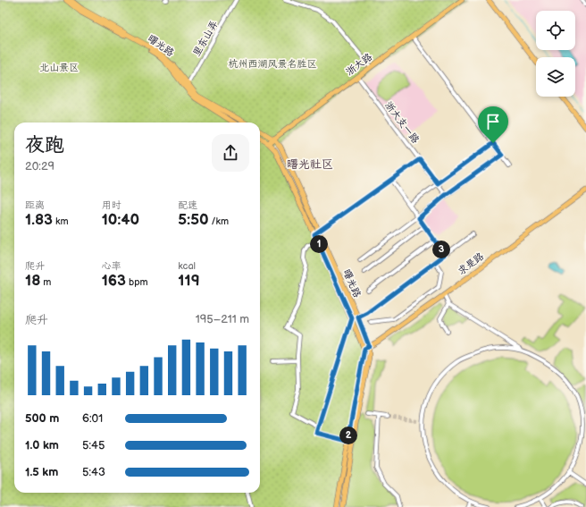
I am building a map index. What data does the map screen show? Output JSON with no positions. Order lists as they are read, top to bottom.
{
  "streets": {
    "main road": ["曙光路", "浙大路", "求是路"],
    "street": ["里东山弄", "浙大支一路"]
  },
  "crossings": [
    ["里东山弄", "曙光路"],
    ["曙光路", "浙大路"],
    ["曙光路", "求是路"],
    ["浙大路", "浙大支一路"]
  ],
  "districts": ["曙光社区"],
  "parks": ["杭州西湖风景名胜区", "北山景区"],
  "page": {
    "heading": ["夜跑", "20:29"],
    "stats": [
      ["距离", "1.83 km"],
      ["用时", "10:40"],
      ["配速", "5:50 /km"],
      ["爬升", "18 m"],
      ["心率", "163 bpm"],
      ["kcal", "119"]
    ],
    "pins": ["1", "3", "2"],
    "chart": ["爬升", "195–211 m"],
    "list": [
      {
        "name": "500 m",
        "note": "6:01"
      },
      {
        "name": "1.0 km",
        "note": "5:45"
      },
      {
        "name": "1.5 km",
        "note": "5:43"
      }
    ]
  }
}
